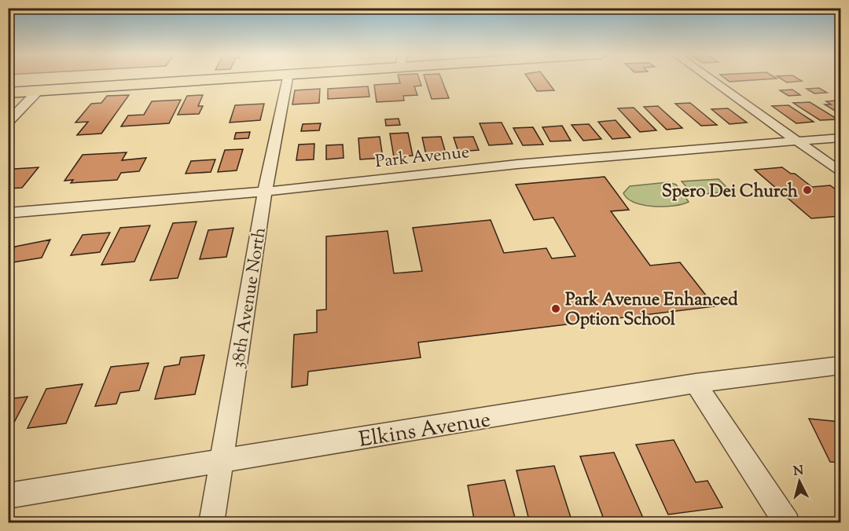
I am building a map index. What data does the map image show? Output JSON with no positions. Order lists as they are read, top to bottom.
{
  "streets": {
    "street": ["Park Avenue", "38th Avenue North", "Elkins Avenue"]
  },
  "crossings": [
    ["Park Avenue", "38th Avenue North"],
    ["38th Avenue North", "Elkins Avenue"]
  ],
  "places": ["Spero Dei Church", "Park Avenue Enhanced Option School"],
  "north": "top"
}
